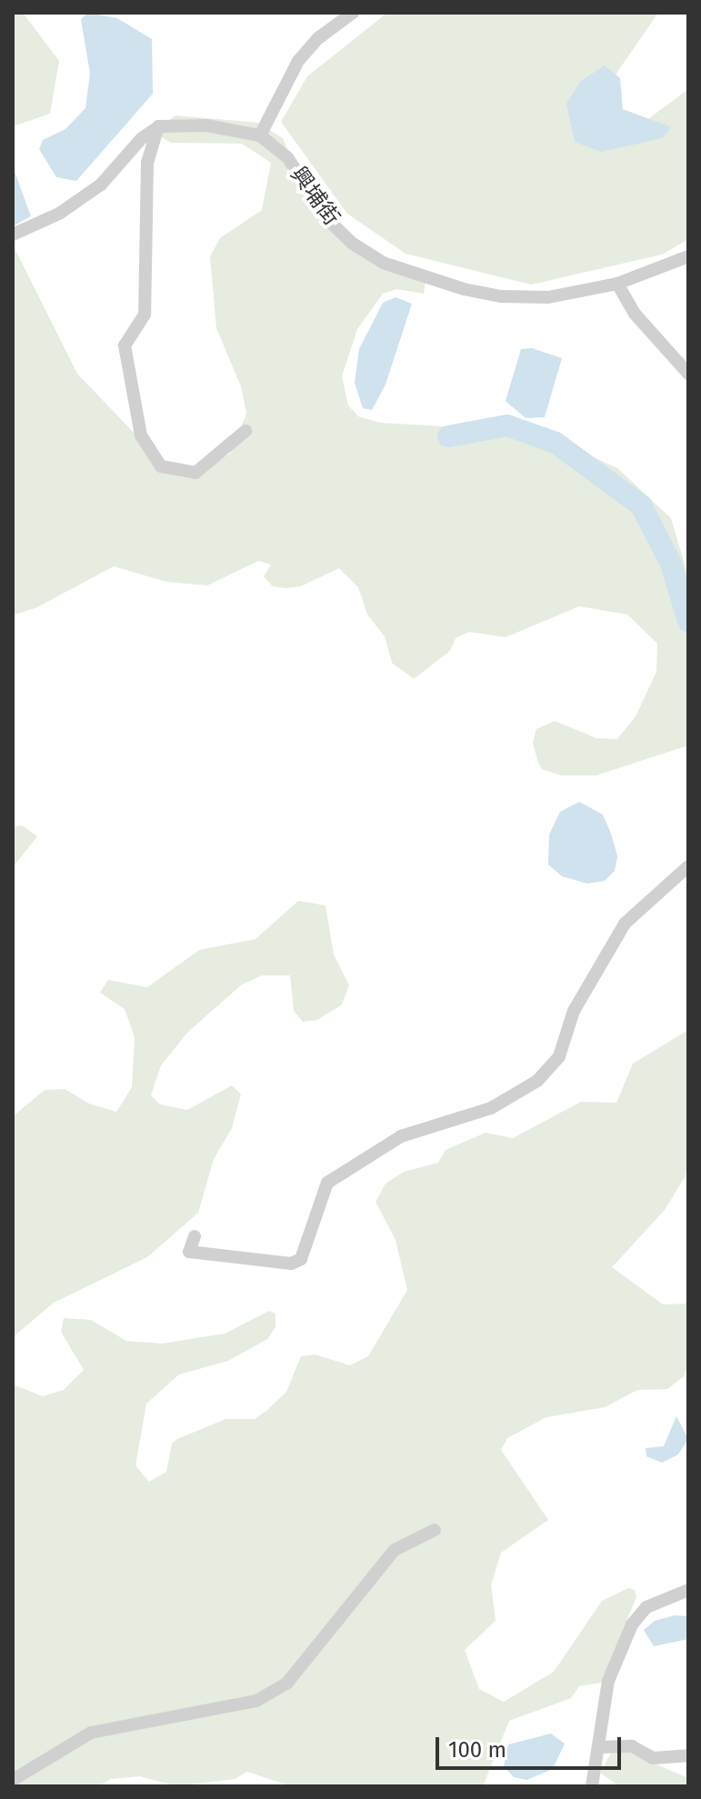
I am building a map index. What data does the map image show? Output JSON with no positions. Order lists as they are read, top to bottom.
{
  "streets": {
    "street": ["興埔街"]
  },
  "scale_bar": "100 m"
}
